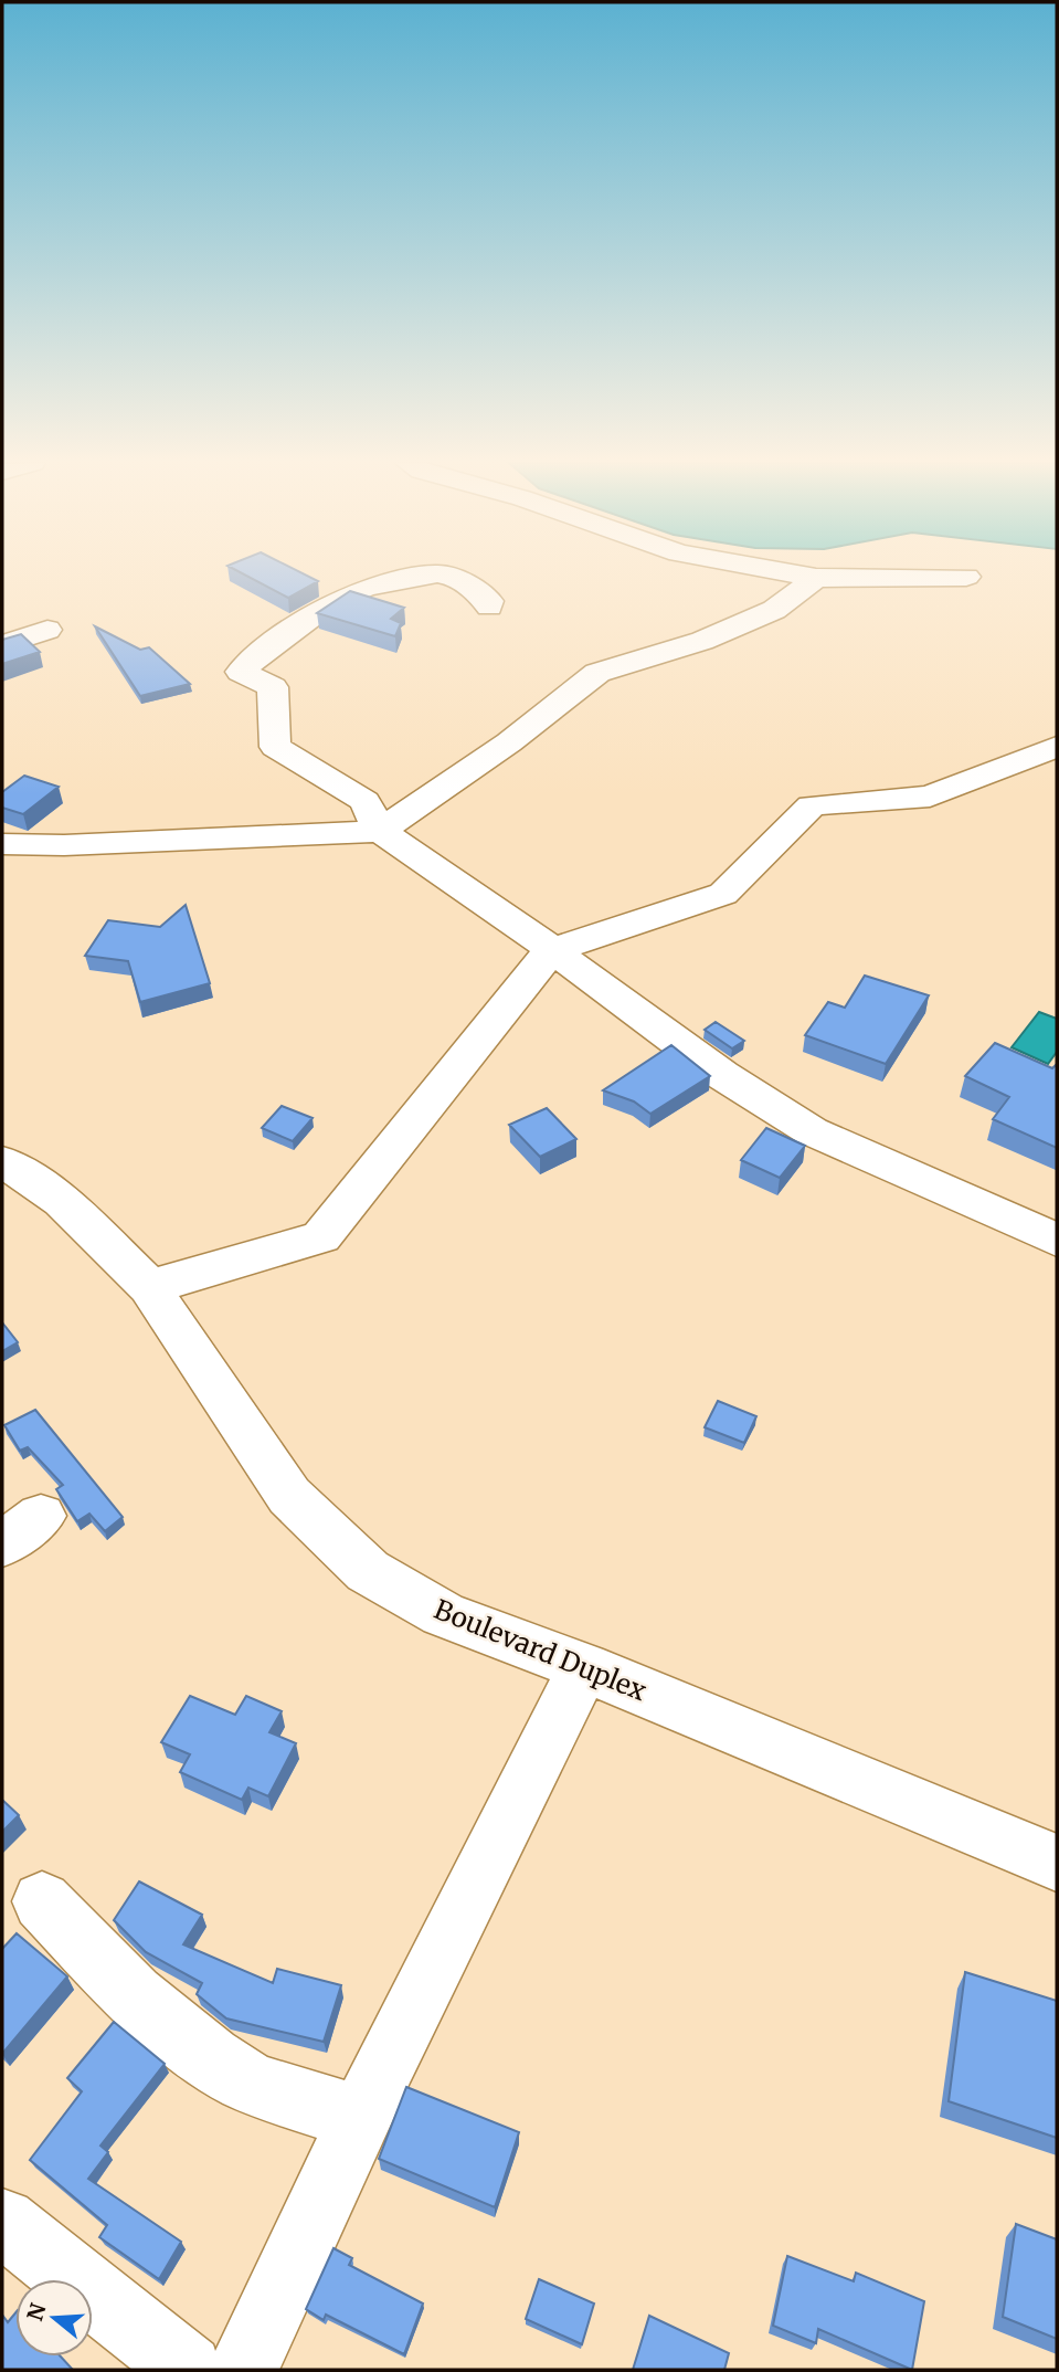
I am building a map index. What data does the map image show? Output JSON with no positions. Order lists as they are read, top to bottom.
{
  "streets": {
    "street": ["Boulevard Duplex"]
  },
  "north": "left"
}
